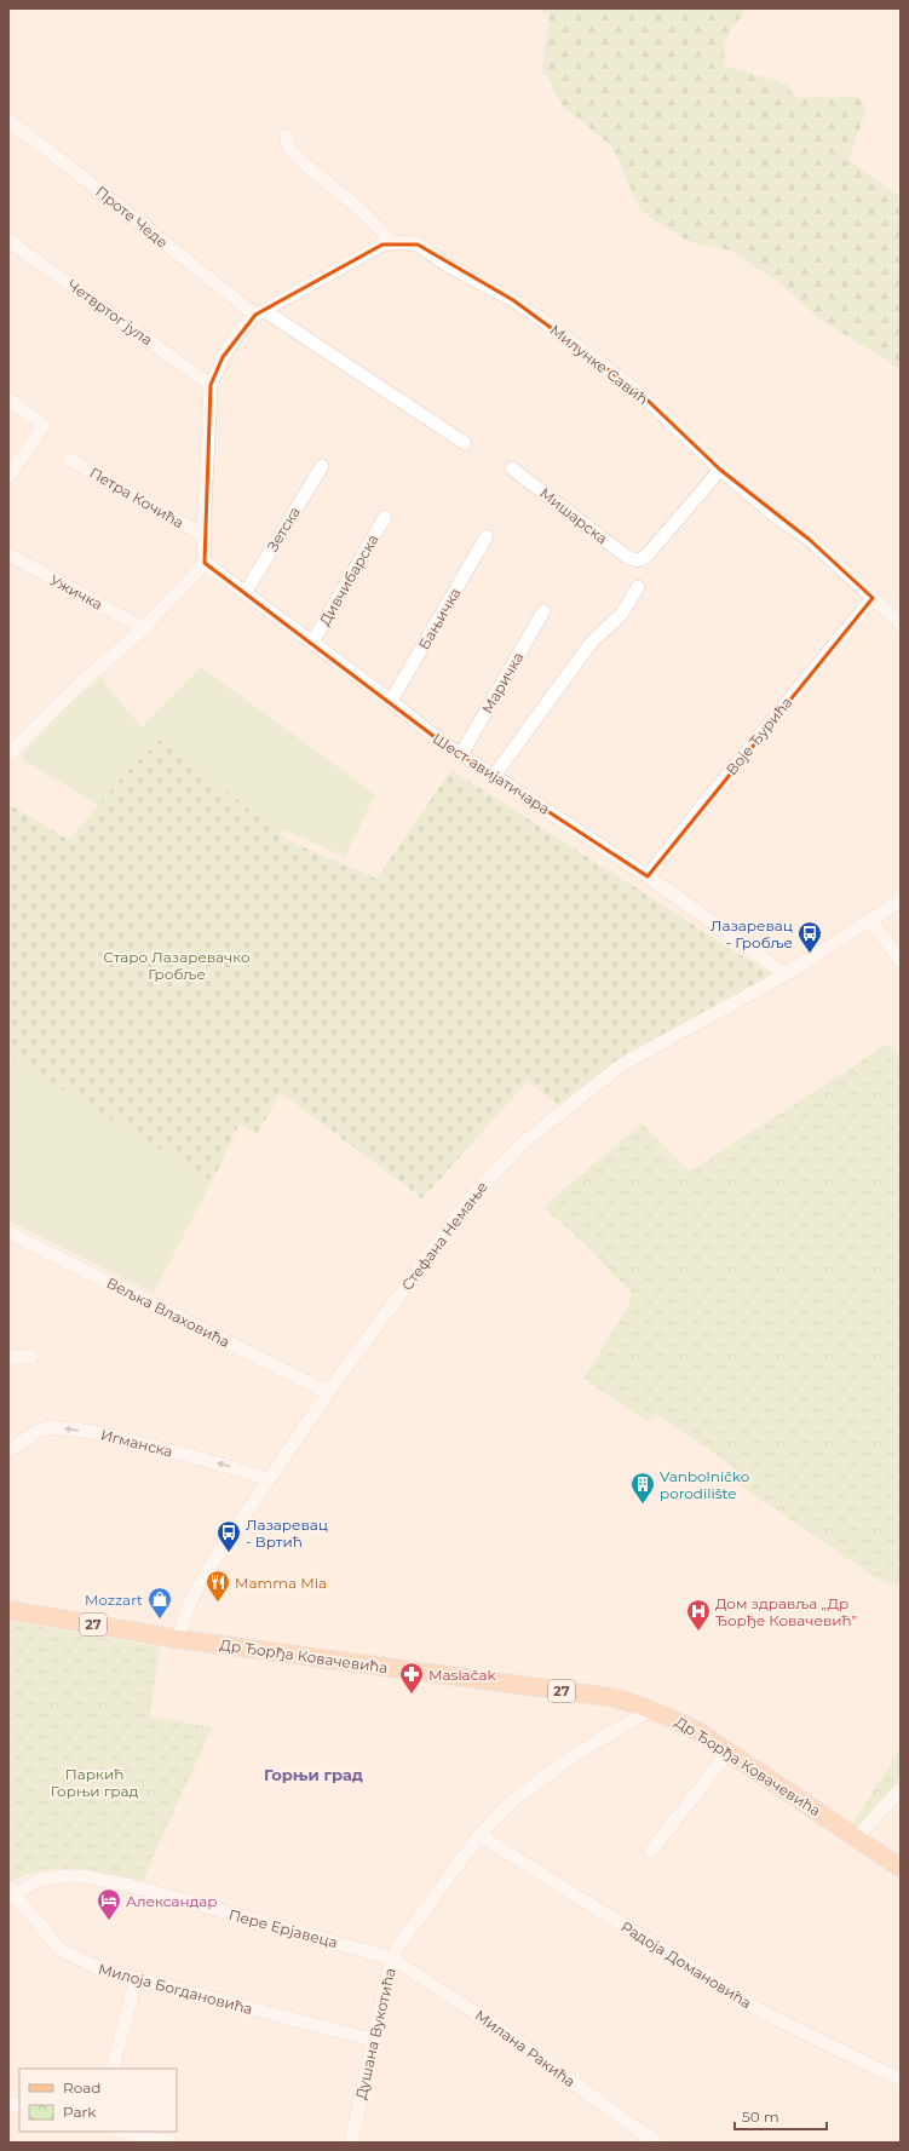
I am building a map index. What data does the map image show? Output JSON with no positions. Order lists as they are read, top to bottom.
{
  "streets": {
    "main road": ["27", "Др Ђорђа Ковачевића"],
    "street": [
      "Проте Чеде",
      "Четвртог јула",
      "Милунке Савић",
      "Петра Кочића",
      "Мишарска",
      "Зетска",
      "Дивчибарска",
      "Ужичка",
      "Бањичка",
      "Маричка",
      "Воје Ђурића",
      "Шест авијатичара",
      "Стефана Немање",
      "Вељка Влаховића",
      "Игманска",
      "Пере Ерјавеца",
      "Радоја Домановића",
      "Милоја Богдановића",
      "Душана Вукотића",
      "Милана Ракића"
    ]
  },
  "crossings": [
    ["Проте Чеде", "Милунке Савић"],
    ["Четвртог јула", "Милунке Савић"],
    ["Милунке Савић", "Петра Кочића"],
    ["Милунке Савић", "Мишарска"],
    ["Милунке Савић", "Воје Ђурића"],
    ["Милунке Савић", "Шест авијатичара"],
    ["Зетска", "Шест авијатичара"],
    ["Дивчибарска", "Шест авијатичара"],
    ["Бањичка", "Шест авијатичара"],
    ["Маричка", "Шест авијатичара"],
    ["Воје Ђурића", "Шест авијатичара"],
    ["Шест авијатичара", "Стефана Немање"],
    ["Стефана Немање", "Вељка Влаховића"],
    ["Стефана Немање", "Игманска"],
    ["Стефана Немање", "Др Ђорђа Ковачевића"],
    ["Др Ђорђа Ковачевића", "Душана Вукотића"],
    ["Пере Ерјавеца", "Милоја Богдановића"],
    ["Пере Ерјавеца", "Душана Вукотића"],
    ["Пере Ерјавеца", "Милана Ракића"],
    ["Радоја Домановића", "Душана Вукотића"],
    ["Милоја Богдановића", "Душана Вукотића"],
    ["Душана Вукотића", "Милана Ракића"]
  ],
  "one_way": ["Игманска"],
  "districts": ["Горњи град"],
  "parks": ["Старо Лазаревачко Гробље", "Паркић Горњи град"],
  "places": {
    "bus stop": ["Лазаревац - Гробље", "Лазаревац - Вртић"],
    "building": ["Vanbolničko porodilište"],
    "restaurant": ["Mamma Mia"],
    "shop": ["Mozzart"],
    "hospital": ["Дом здравља „Др Ђорђе Ковачевић”"],
    "pharmacy": ["Maslačak"],
    "hotel": ["Александар"]
  },
  "legend": ["Road", "Park"],
  "scale_bar": "50 m"
}
